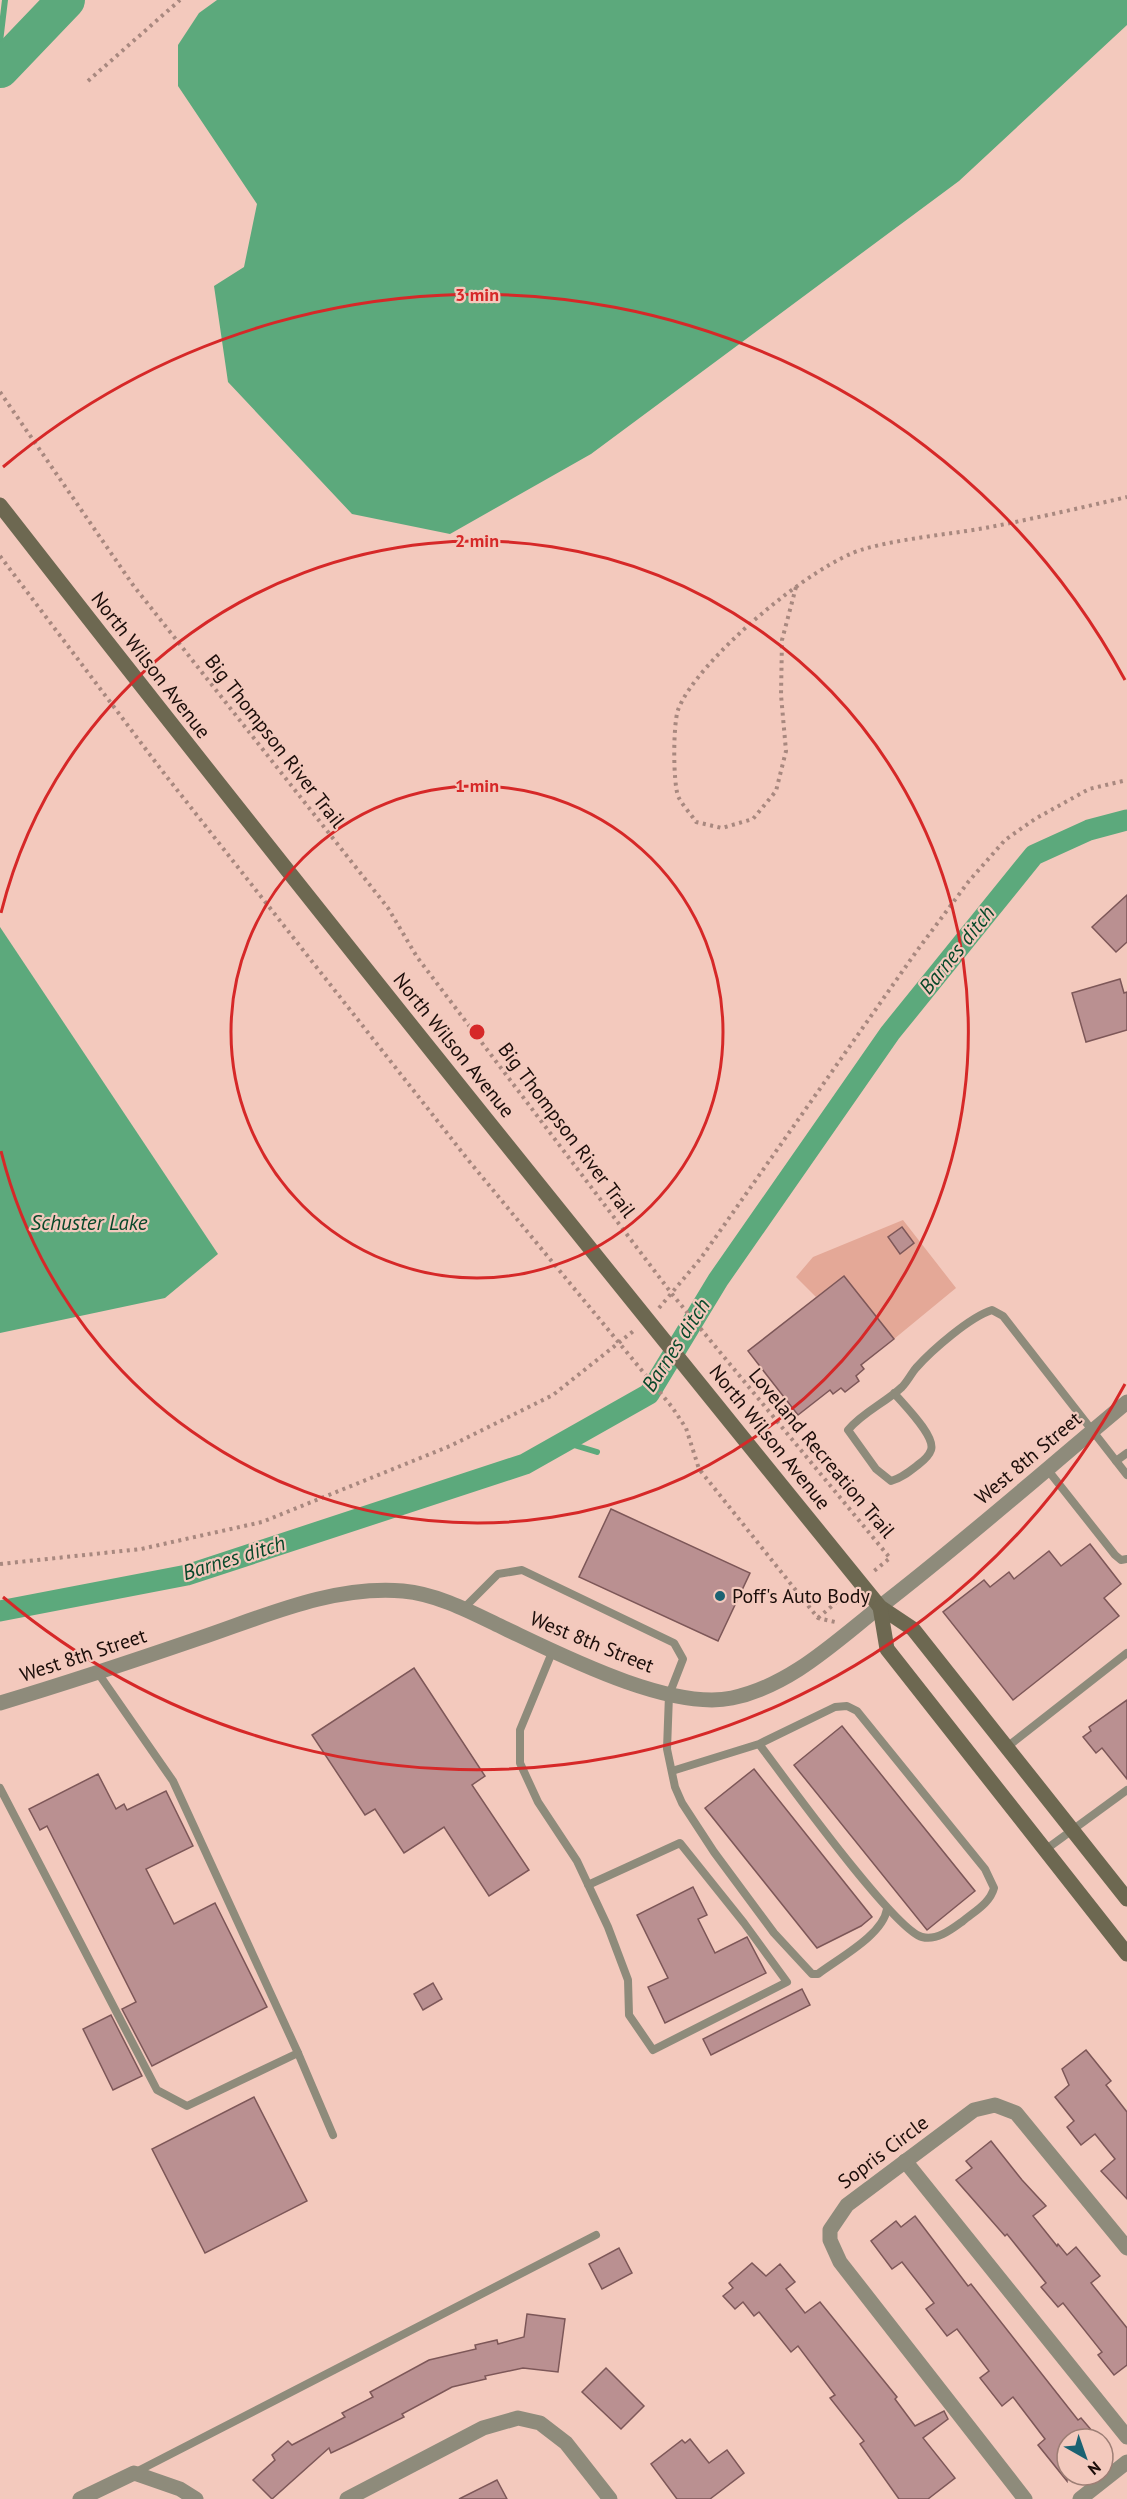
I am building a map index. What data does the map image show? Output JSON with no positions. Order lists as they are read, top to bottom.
{
  "streets": {
    "main road": ["North Wilson Avenue"],
    "street": ["West 8th Street", "Sopris Circle"],
    "path": ["Big Thompson River Trail", "Loveland Recreation Trail"]
  },
  "crossings": [
    ["North Wilson Avenue", "Loveland Recreation Trail"],
    ["North Wilson Avenue", "West 8th Street"],
    ["Big Thompson River Trail", "Loveland Recreation Trail"]
  ],
  "water": ["Barnes ditch", "Schuster Lake"],
  "places": ["Poff's Auto Body"],
  "north": "bottom right",
  "rings": ["3 min", "2 min", "1 min"]
}
